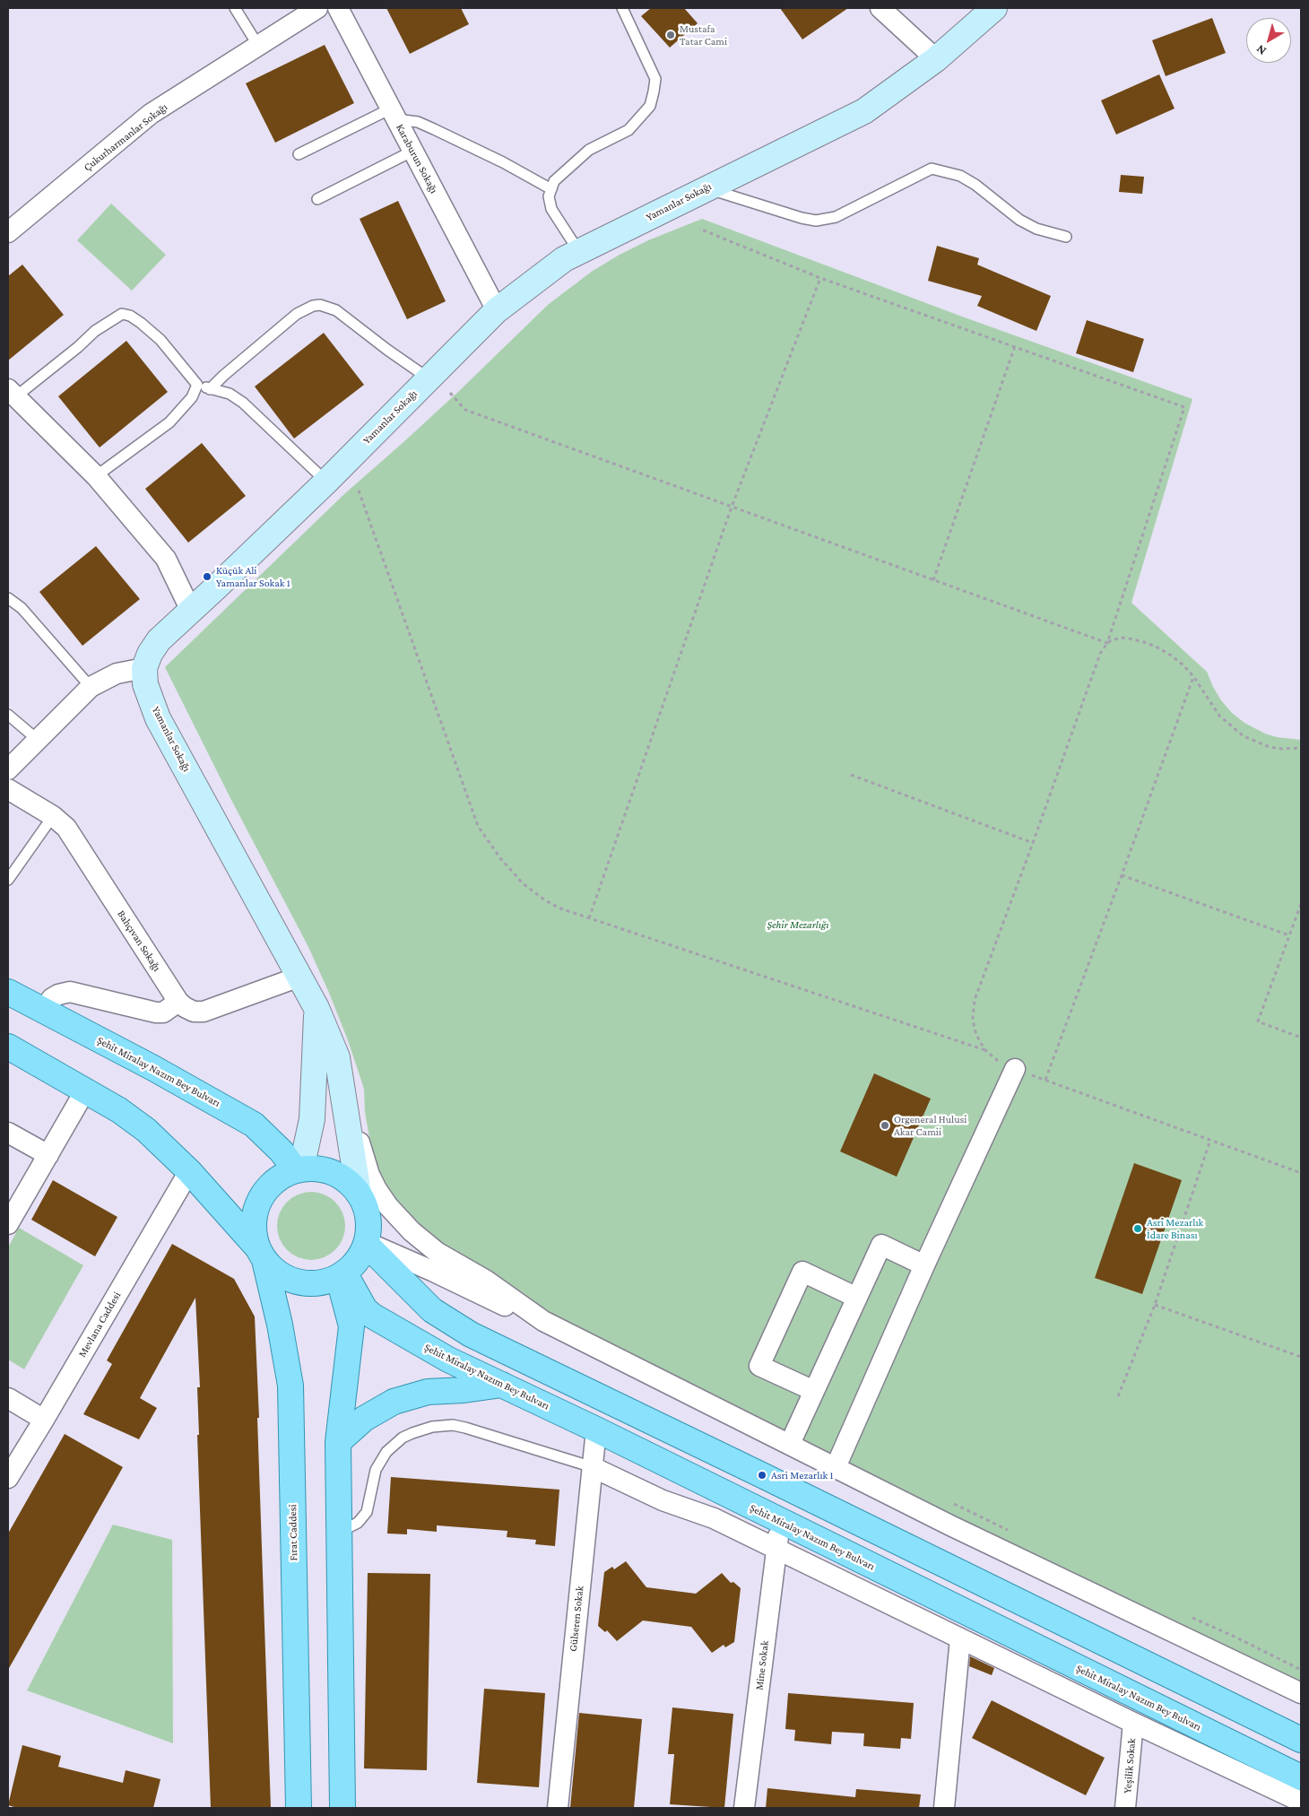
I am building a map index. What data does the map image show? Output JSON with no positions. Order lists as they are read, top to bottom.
{
  "streets": {
    "main road": ["Şehit Miralay Nazım Bey Bulvarı", "Fırat Caddesi"],
    "street": [
      "Çukurharmanlar Sokağı",
      "Karaburun Sokağı",
      "Yamanlar Sokağı",
      "Bahçıvan Sokağı",
      "Mevlana Caddesi",
      "Gülseren Sokak",
      "Mine Sokak",
      "Yeşilik Sokak"
    ]
  },
  "crossings": [
    ["Karaburun Sokağı", "Yamanlar Sokağı"],
    ["Yamanlar Sokağı", "Şehit Miralay Nazım Bey Bulvarı"],
    ["Yamanlar Sokağı", "Fırat Caddesi"],
    ["Şehit Miralay Nazım Bey Bulvarı", "Fırat Caddesi"],
    ["Şehit Miralay Nazım Bey Bulvarı", "Gülseren Sokak"],
    ["Şehit Miralay Nazım Bey Bulvarı", "Mine Sokak"]
  ],
  "parks": ["Şehir Mezarlığı"],
  "places": [
    "Mustafa Tatar Cami",
    "Küçük Ali Yamanlar Sokak 1",
    "Orgeneral Hulusi Akar Camii",
    "Asri Mezarlık İdare Binası",
    "Asri Mezarlık 1"
  ],
  "north": "bottom left"
}
